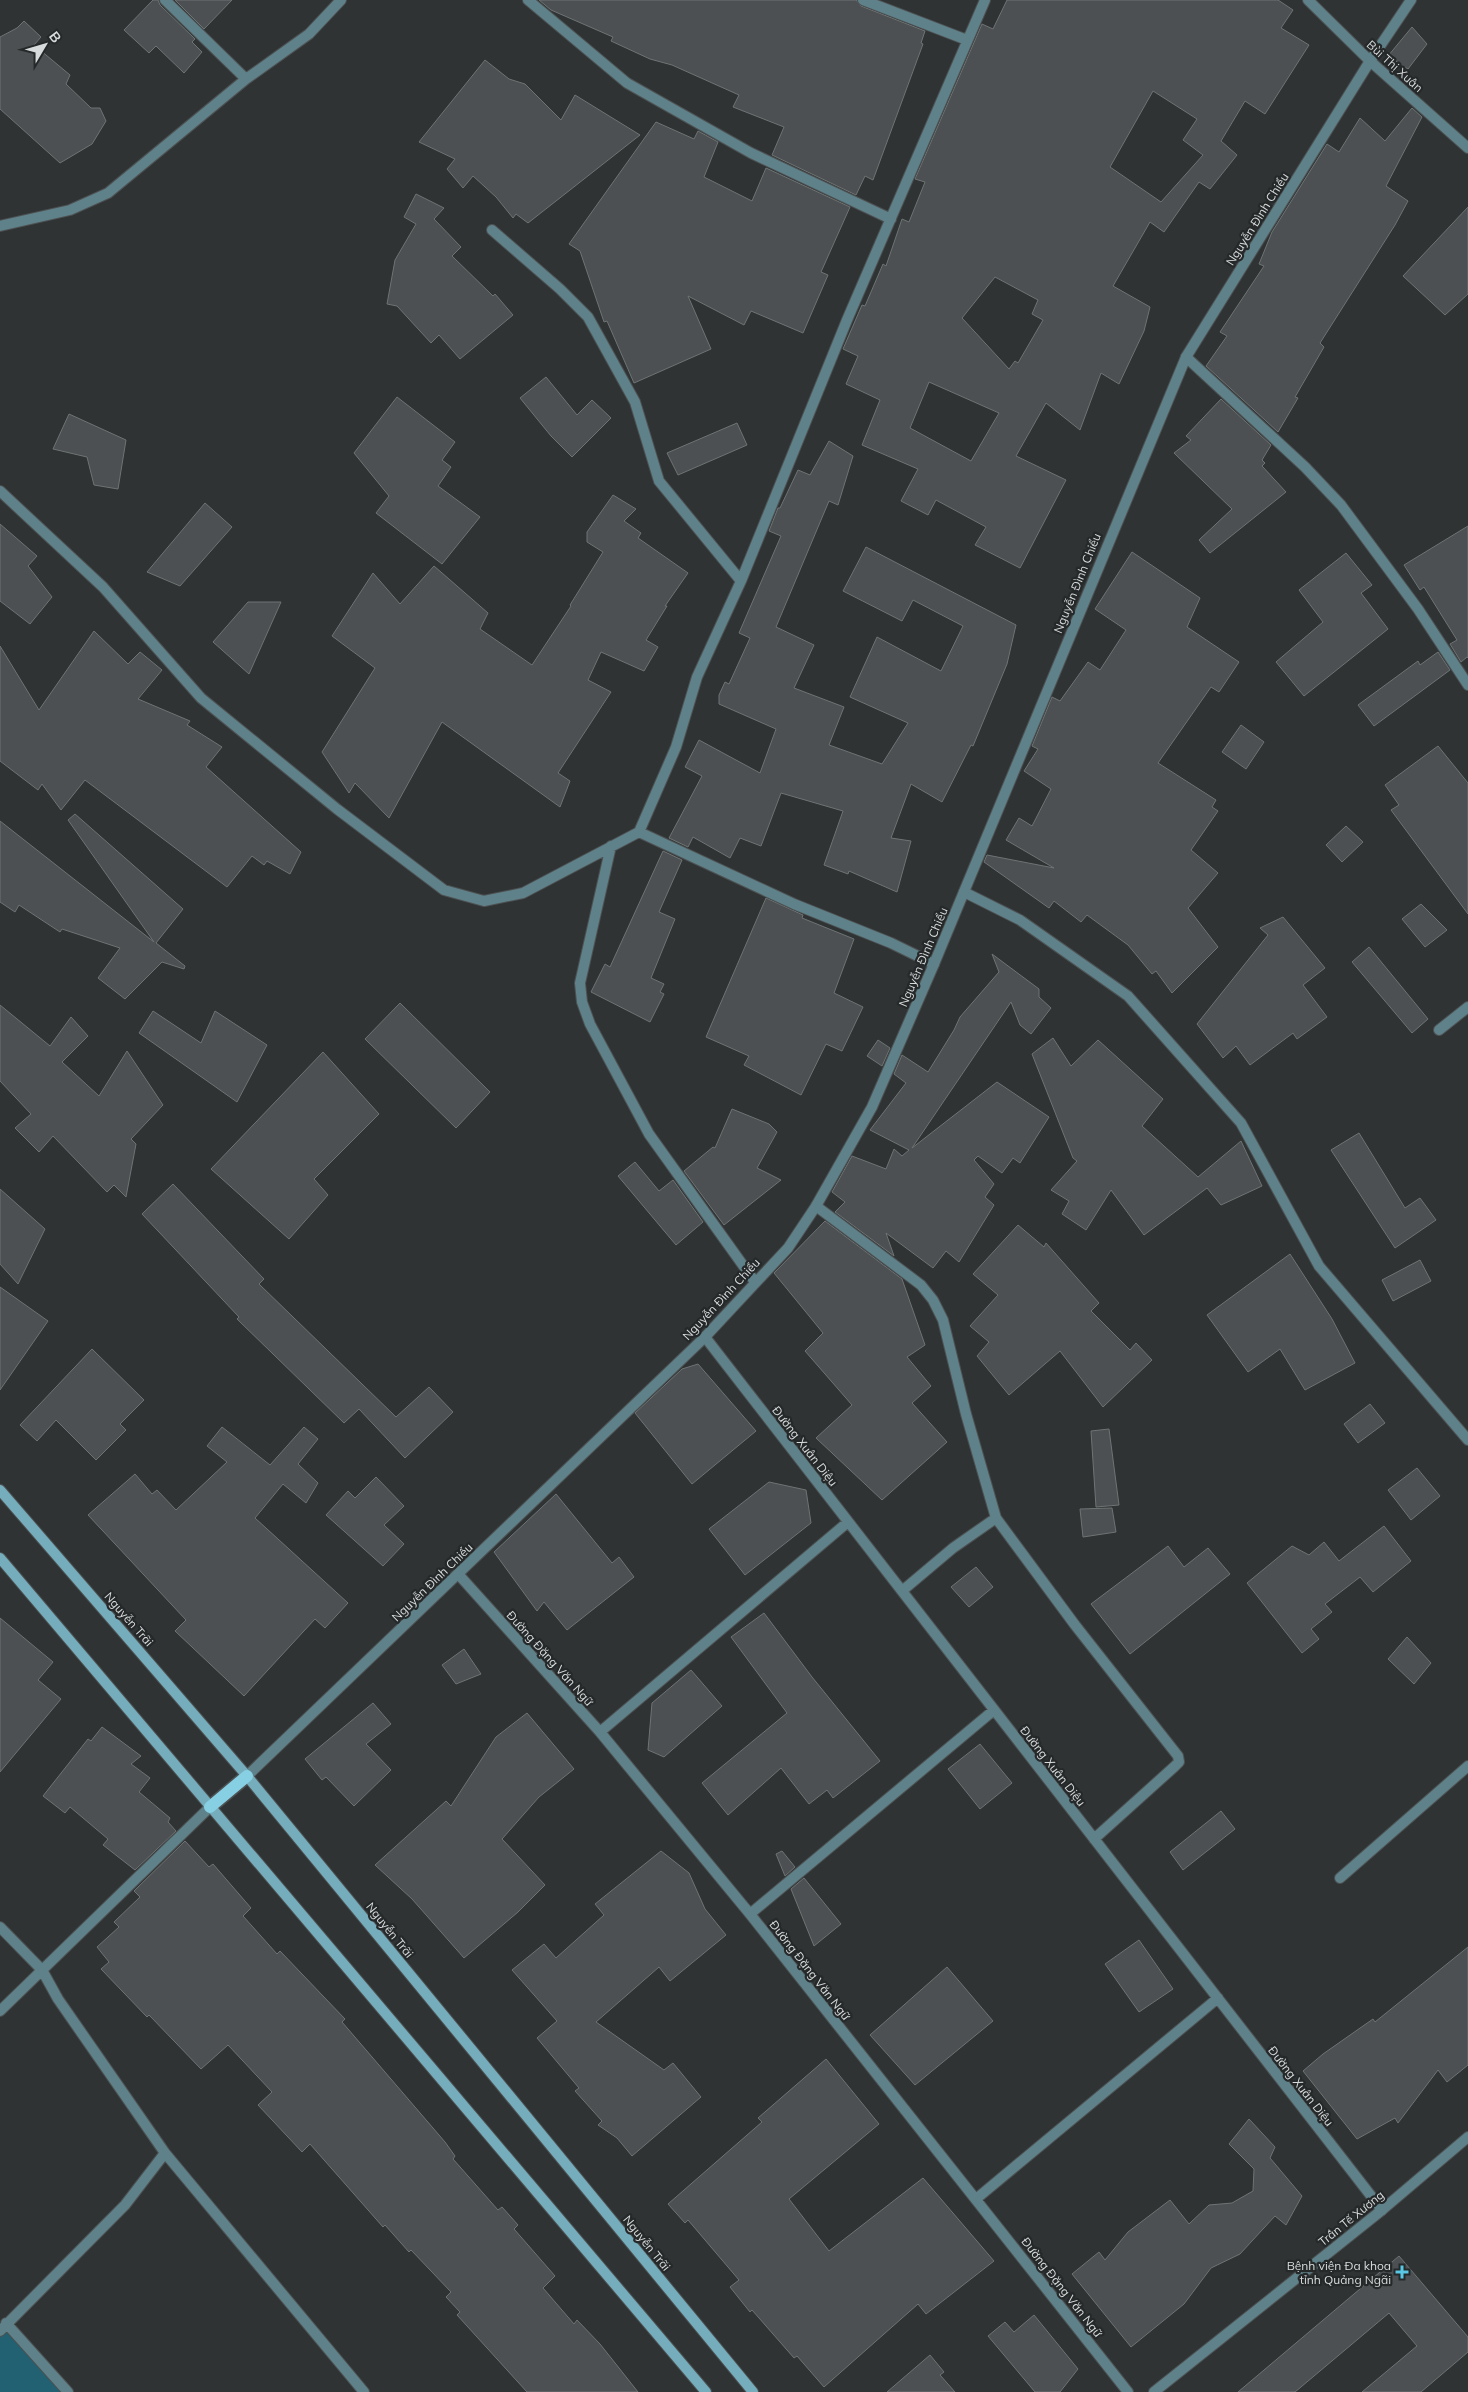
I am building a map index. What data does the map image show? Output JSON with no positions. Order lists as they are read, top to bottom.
{
  "streets": {
    "main road": ["Nguyễn Trãi"],
    "street": [
      "Bùi Thị Xuân",
      "Nguyễn Đình Chiểu",
      "Đường Xuân Diệu",
      "Đường Đặng Văn Ngữ",
      "Trần Tế Xương"
    ]
  },
  "crossings": [
    ["Bùi Thị Xuân", "Nguyễn Đình Chiểu"],
    ["Nguyễn Đình Chiểu", "Đường Xuân Diệu"],
    ["Nguyễn Đình Chiểu", "Nguyễn Trãi"],
    ["Nguyễn Đình Chiểu", "Đường Đặng Văn Ngữ"],
    ["Đường Xuân Diệu", "Trần Tế Xương"]
  ],
  "places": {
    "health": ["Bệnh viện Đa khoa tỉnh Quảng Ngãi"]
  },
  "north": "top right"
}
